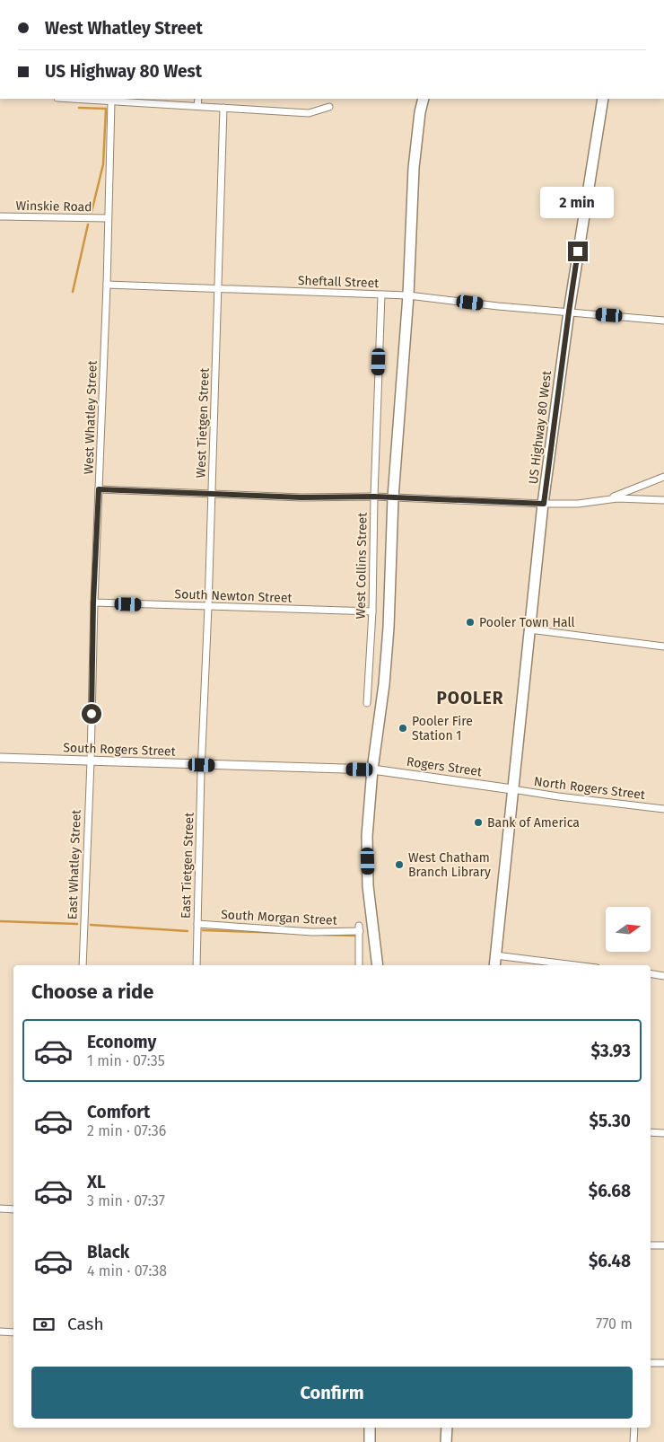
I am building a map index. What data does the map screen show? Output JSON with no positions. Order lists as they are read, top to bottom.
{
  "streets": {
    "main road": ["US Highway 80 West"],
    "street": [
      "Winskie Road",
      "Sheftall Street",
      "West Whatley Street",
      "West Tietgen Street",
      "West Collins Street",
      "South Newton Street",
      "South Rogers Street",
      "Rogers Street",
      "North Rogers Street",
      "East Whatley Street",
      "East Tietgen Street",
      "South Morgan Street"
    ]
  },
  "crossings": [
    ["Winskie Road", "West Whatley Street"],
    ["Sheftall Street", "West Whatley Street"],
    ["Sheftall Street", "West Tietgen Street"],
    ["Sheftall Street", "US Highway 80 West"],
    ["Sheftall Street", "West Collins Street"],
    ["West Whatley Street", "South Newton Street"],
    ["West Whatley Street", "South Rogers Street"],
    ["West Whatley Street", "East Whatley Street"],
    ["West Tietgen Street", "South Newton Street"],
    ["West Tietgen Street", "South Rogers Street"],
    ["West Tietgen Street", "East Tietgen Street"],
    ["US Highway 80 West", "Rogers Street"],
    ["US Highway 80 West", "North Rogers Street"],
    ["West Collins Street", "South Newton Street"],
    ["South Rogers Street", "Rogers Street"],
    ["South Rogers Street", "East Whatley Street"],
    ["South Rogers Street", "East Tietgen Street"],
    ["Rogers Street", "North Rogers Street"],
    ["East Tietgen Street", "South Morgan Street"]
  ],
  "districts": ["POOLER"],
  "places": [
    "Pooler Town Hall",
    "Pooler Fire Station 1",
    "Bank of America",
    "West Chatham Branch Library"
  ],
  "north": "right",
  "page": {
    "banner": ["West Whatley Street", "US Highway 80 West"],
    "bubble": "2 min",
    "heading": "Choose a ride",
    "list": [
      {
        "name": "Economy",
        "note": "1 min · 07:35",
        "value": "$3.93"
      },
      {
        "name": "Comfort",
        "note": "2 min · 07:36",
        "value": "$5.30"
      },
      {
        "name": "XL",
        "note": "3 min · 07:37",
        "value": "$6.68"
      },
      {
        "name": "Black",
        "note": "4 min · 07:38",
        "value": "$6.48"
      }
    ],
    "pay": ["Cash", "770 m"],
    "buttons": "Confirm"
  }
}
